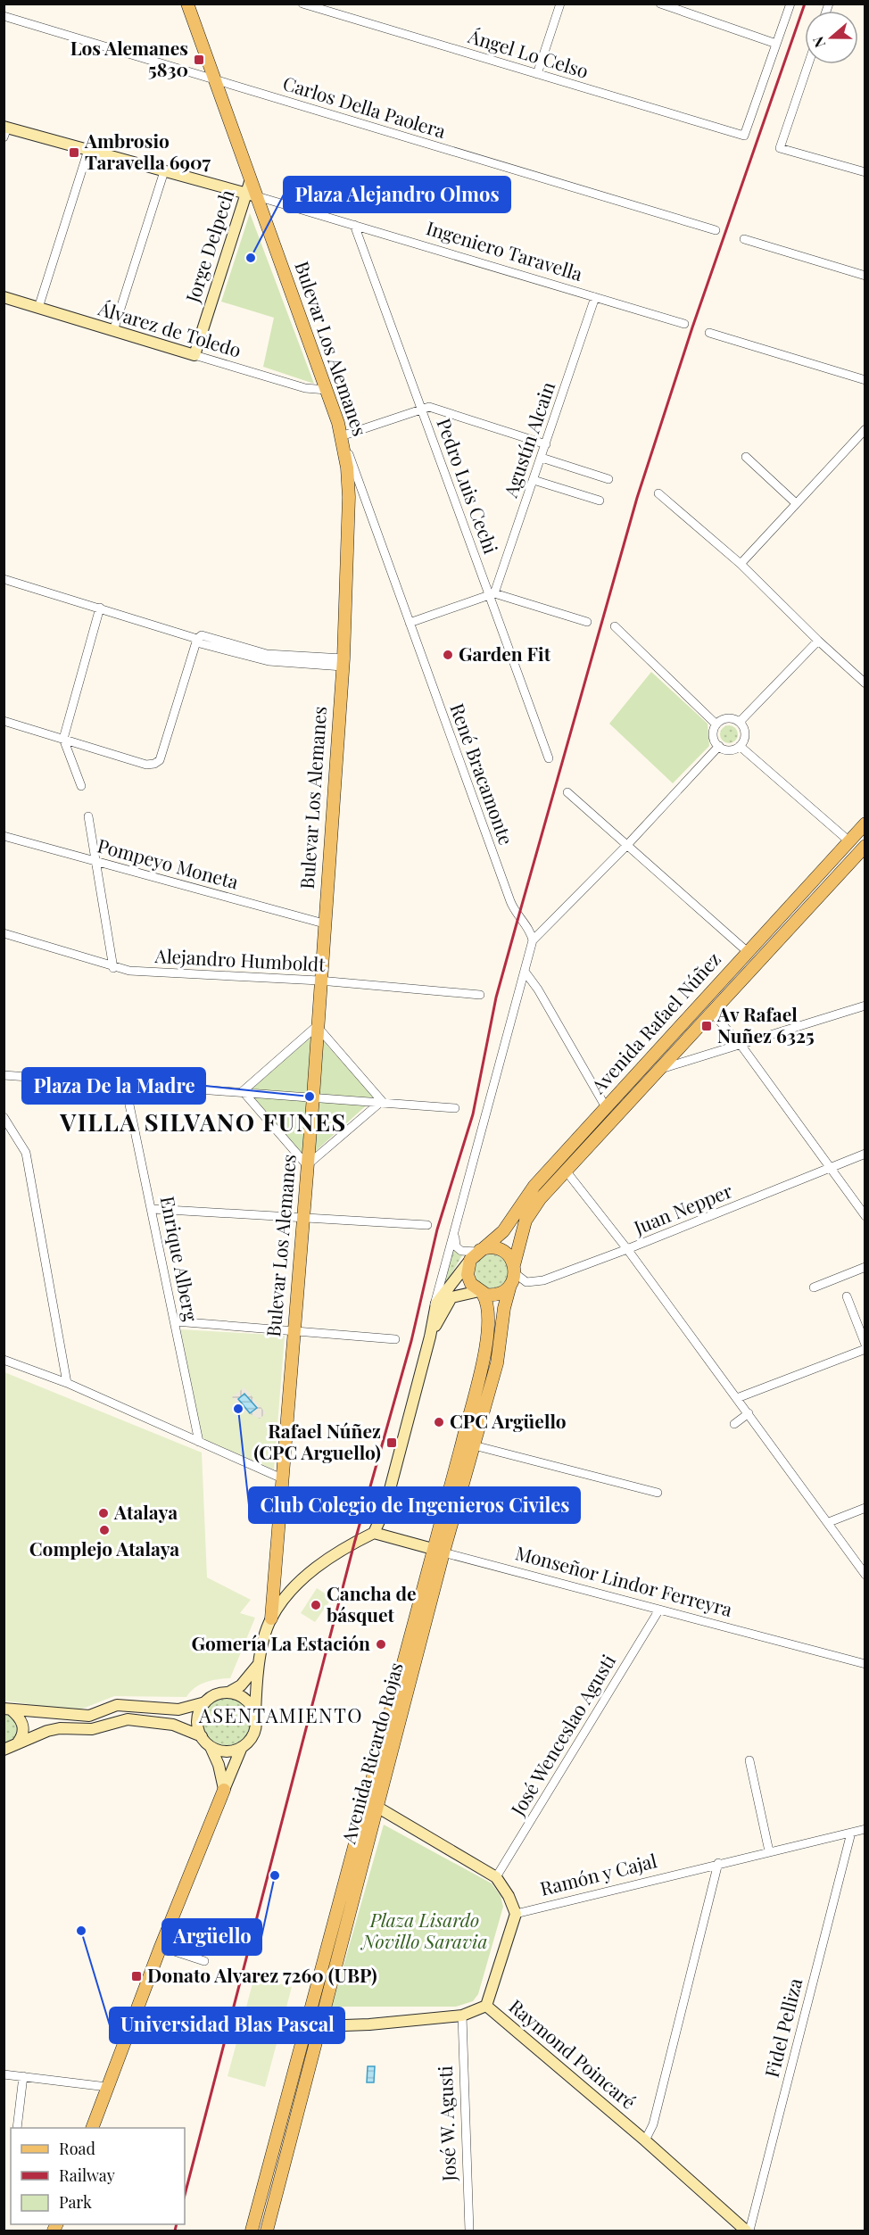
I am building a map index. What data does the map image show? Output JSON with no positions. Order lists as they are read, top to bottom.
{
  "streets": {
    "main road": [
      "Jorge Delpech",
      "Ingeniero Taravella",
      "Álvarez de Toledo",
      "Bulevar Los Alemanes",
      "Avenida Rafael Núñez",
      "Monseñor Lindor Ferreyra",
      "Avenida Ricardo Rojas",
      "Raymond Poincaré"
    ],
    "street": [
      "Ángel Lo Celso",
      "Carlos Della Paolera",
      "Agustín Alcain",
      "Pedro Luis Cechi",
      "René Bracamonte",
      "Pompeyo Moneta",
      "Alejandro Humboldt",
      "Juan Nepper",
      "Enrique Alberg",
      "José Wenceslao Agusti",
      "Ramón y Cajal",
      "Fidel Pelliza",
      "José W. Agusti"
    ]
  },
  "crossings": [
    ["Carlos Della Paolera", "Bulevar Los Alemanes"],
    ["Jorge Delpech", "Ingeniero Taravella"],
    ["Jorge Delpech", "Álvarez de Toledo"],
    ["Jorge Delpech", "Bulevar Los Alemanes"],
    ["Ingeniero Taravella", "Bulevar Los Alemanes"],
    ["Ingeniero Taravella", "Agustín Alcain"],
    ["Ingeniero Taravella", "Pedro Luis Cechi"],
    ["Álvarez de Toledo", "Bulevar Los Alemanes"],
    ["Bulevar Los Alemanes", "René Bracamonte"],
    ["Bulevar Los Alemanes", "Pompeyo Moneta"],
    ["Bulevar Los Alemanes", "Alejandro Humboldt"],
    ["Agustín Alcain", "Pedro Luis Cechi"],
    ["Avenida Rafael Núñez", "Juan Nepper"],
    ["Avenida Rafael Núñez", "Monseñor Lindor Ferreyra"],
    ["Avenida Rafael Núñez", "Avenida Ricardo Rojas"],
    ["Juan Nepper", "Avenida Ricardo Rojas"],
    ["Monseñor Lindor Ferreyra", "José Wenceslao Agusti"],
    ["Monseñor Lindor Ferreyra", "Avenida Ricardo Rojas"],
    ["Avenida Ricardo Rojas", "Raymond Poincaré"],
    ["Ramón y Cajal", "Fidel Pelliza"],
    ["Fidel Pelliza", "Raymond Poincaré"],
    ["Raymond Poincaré", "José W. Agusti"]
  ],
  "districts": ["VILLA SILVANO FUNES", "ASENTAMIENTO"],
  "parks": ["Plaza Lisardo Novillo Saravia"],
  "places": {
    "transit": [
      "Los Alemanes 5830",
      "Ambrosio Taravella 6907",
      "Av Rafael Nuñez 6325",
      "Rafael Núñez (CPC Arguello)",
      "Donato Alvarez 7260 (UBP)"
    ],
    "other": [
      "Plaza Alejandro Olmos",
      "Garden Fit",
      "Plaza De la Madre",
      "Club Colegio de Ingenieros Civiles",
      "CPC Argüello",
      "Atalaya",
      "Complejo Atalaya",
      "Cancha de básquet",
      "Gomería La Estación",
      "Argüello",
      "Universidad Blas Pascal"
    ]
  },
  "legend": ["Road", "Railway", "Park"],
  "north": "left"
}
